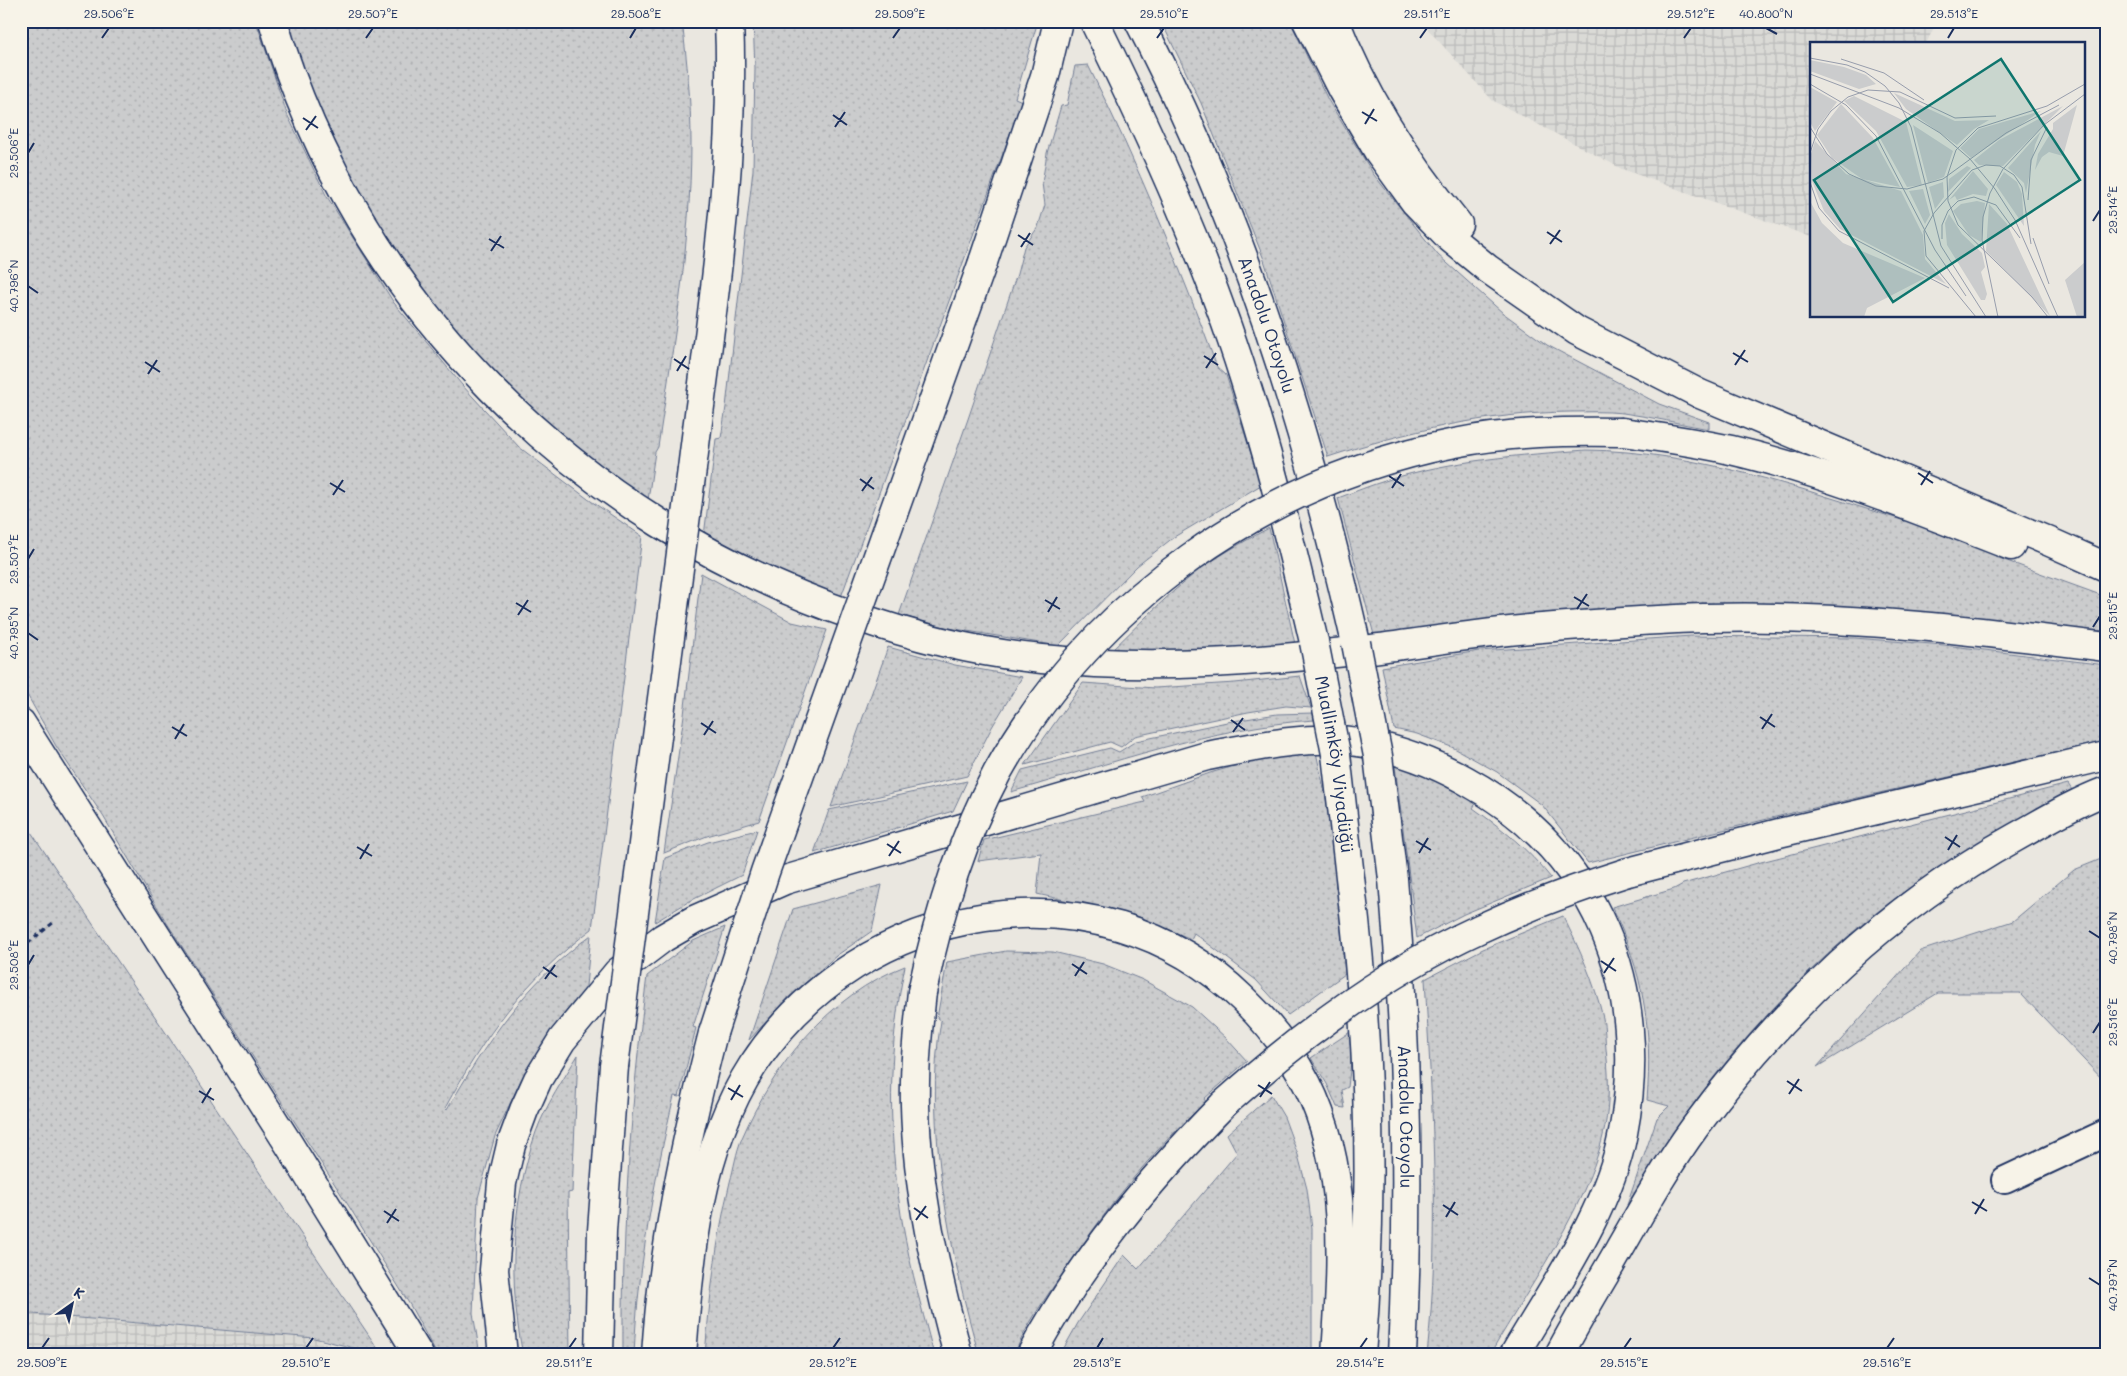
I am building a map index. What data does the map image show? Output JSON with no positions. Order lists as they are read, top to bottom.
{
  "streets": {
    "highway": ["Anadolu Otoyolu", "Muallimköy Viyadüğü"]
  },
  "crossings": [
    ["Anadolu Otoyolu", "Muallimköy Viyadüğü"]
  ],
  "north": "top right",
  "coordinates": [
    "29.506°E",
    "29.507°E",
    "29.508°E",
    "29.509°E",
    "29.510°E",
    "29.511°E",
    "29.512°E",
    "40.800°N",
    "29.513°E",
    "29.514°E",
    "40.796°N",
    "29.515°E",
    "40.795°N",
    "40.798°N",
    "29.516°E",
    "40.797°N"
  ]
}
